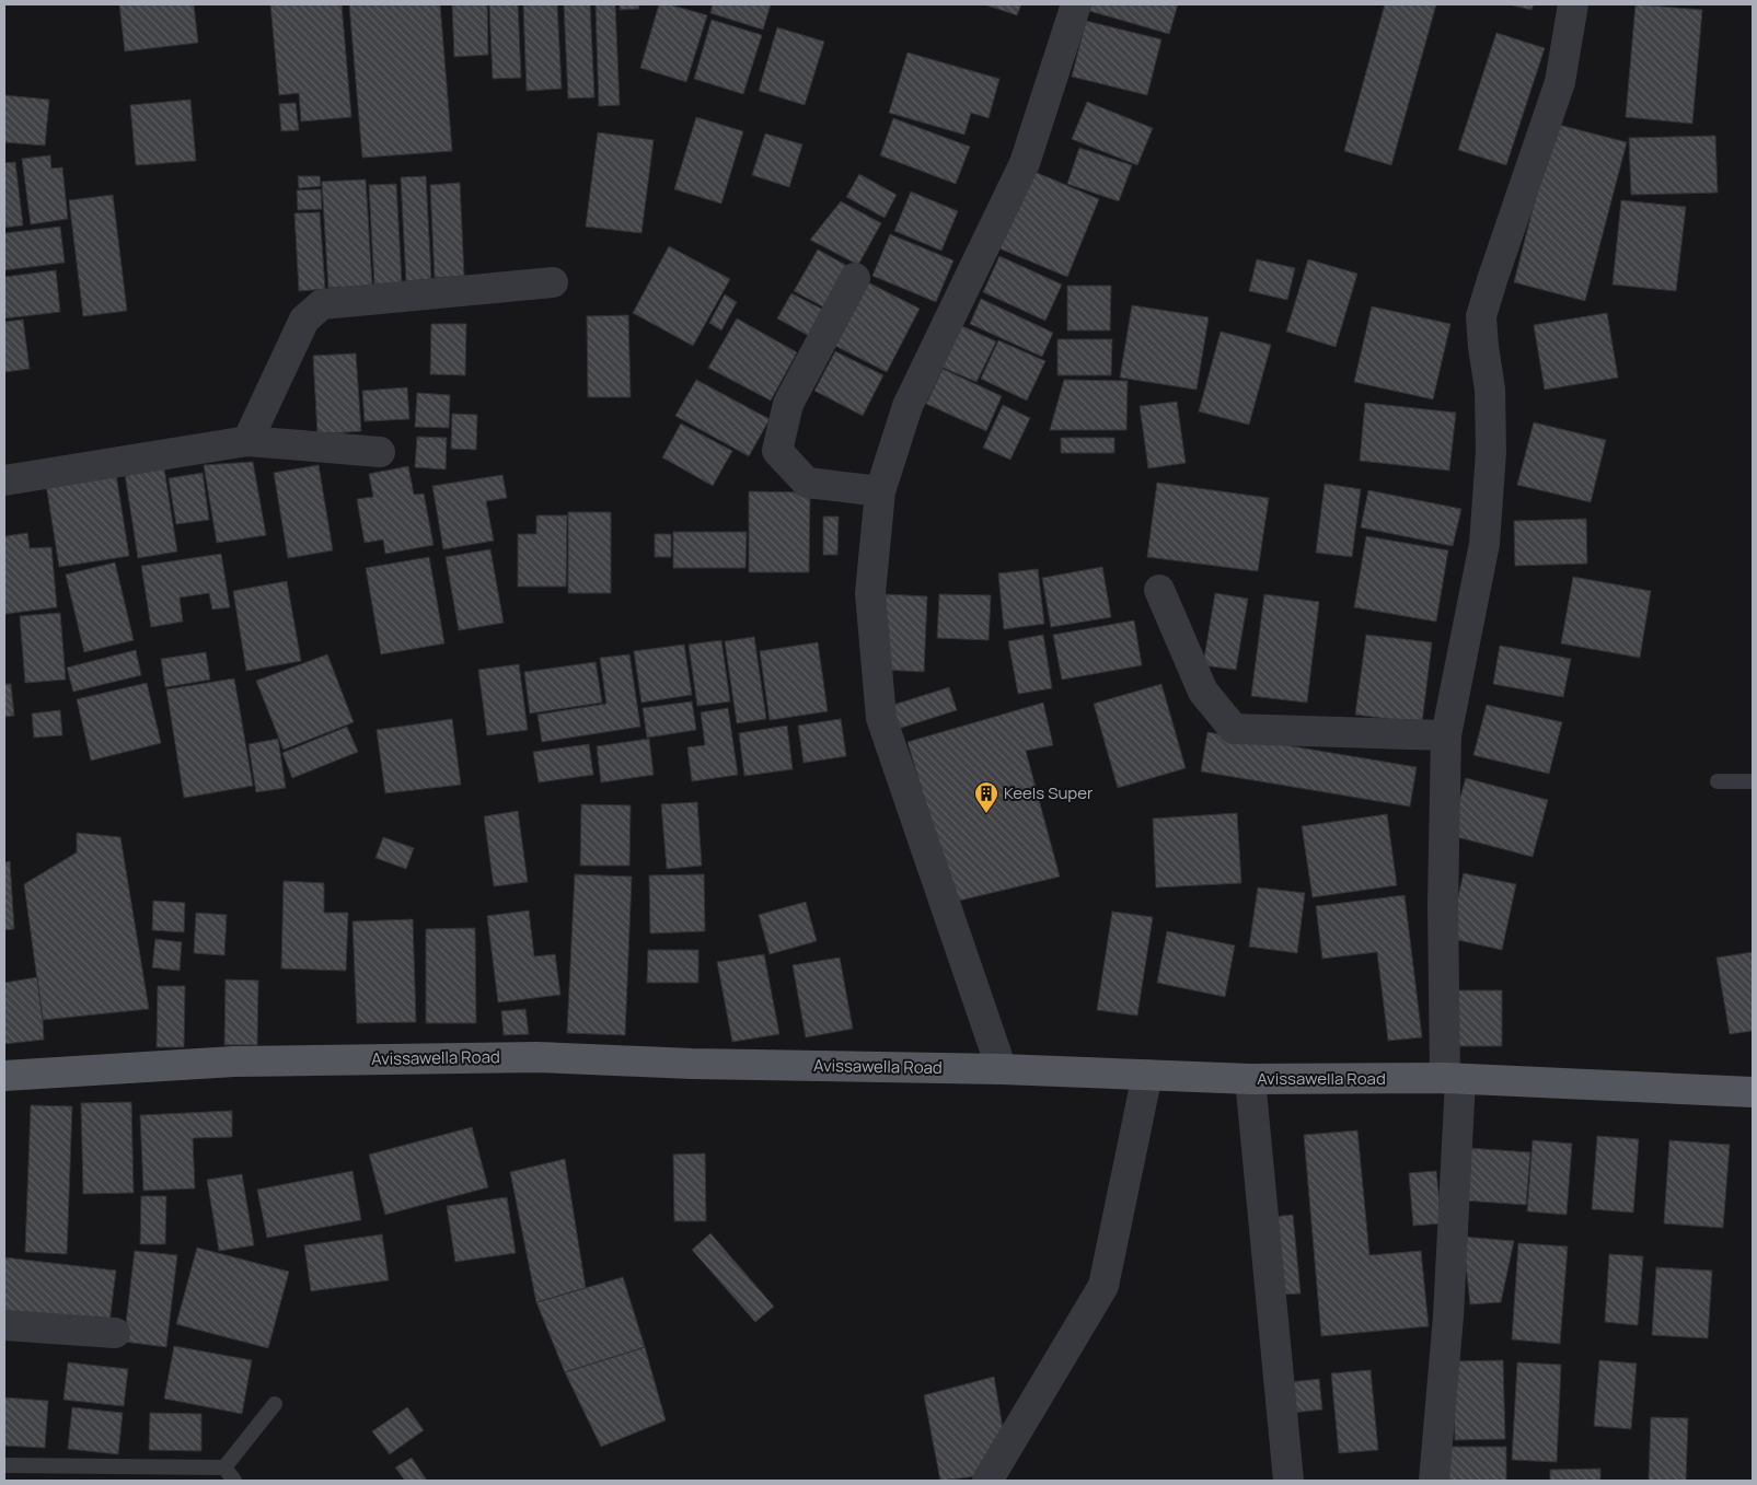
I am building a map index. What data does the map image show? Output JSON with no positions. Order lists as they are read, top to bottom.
{
  "streets": {
    "main road": ["Avissawella Road"]
  },
  "places": {
    "building": ["Keels Super"]
  }
}
